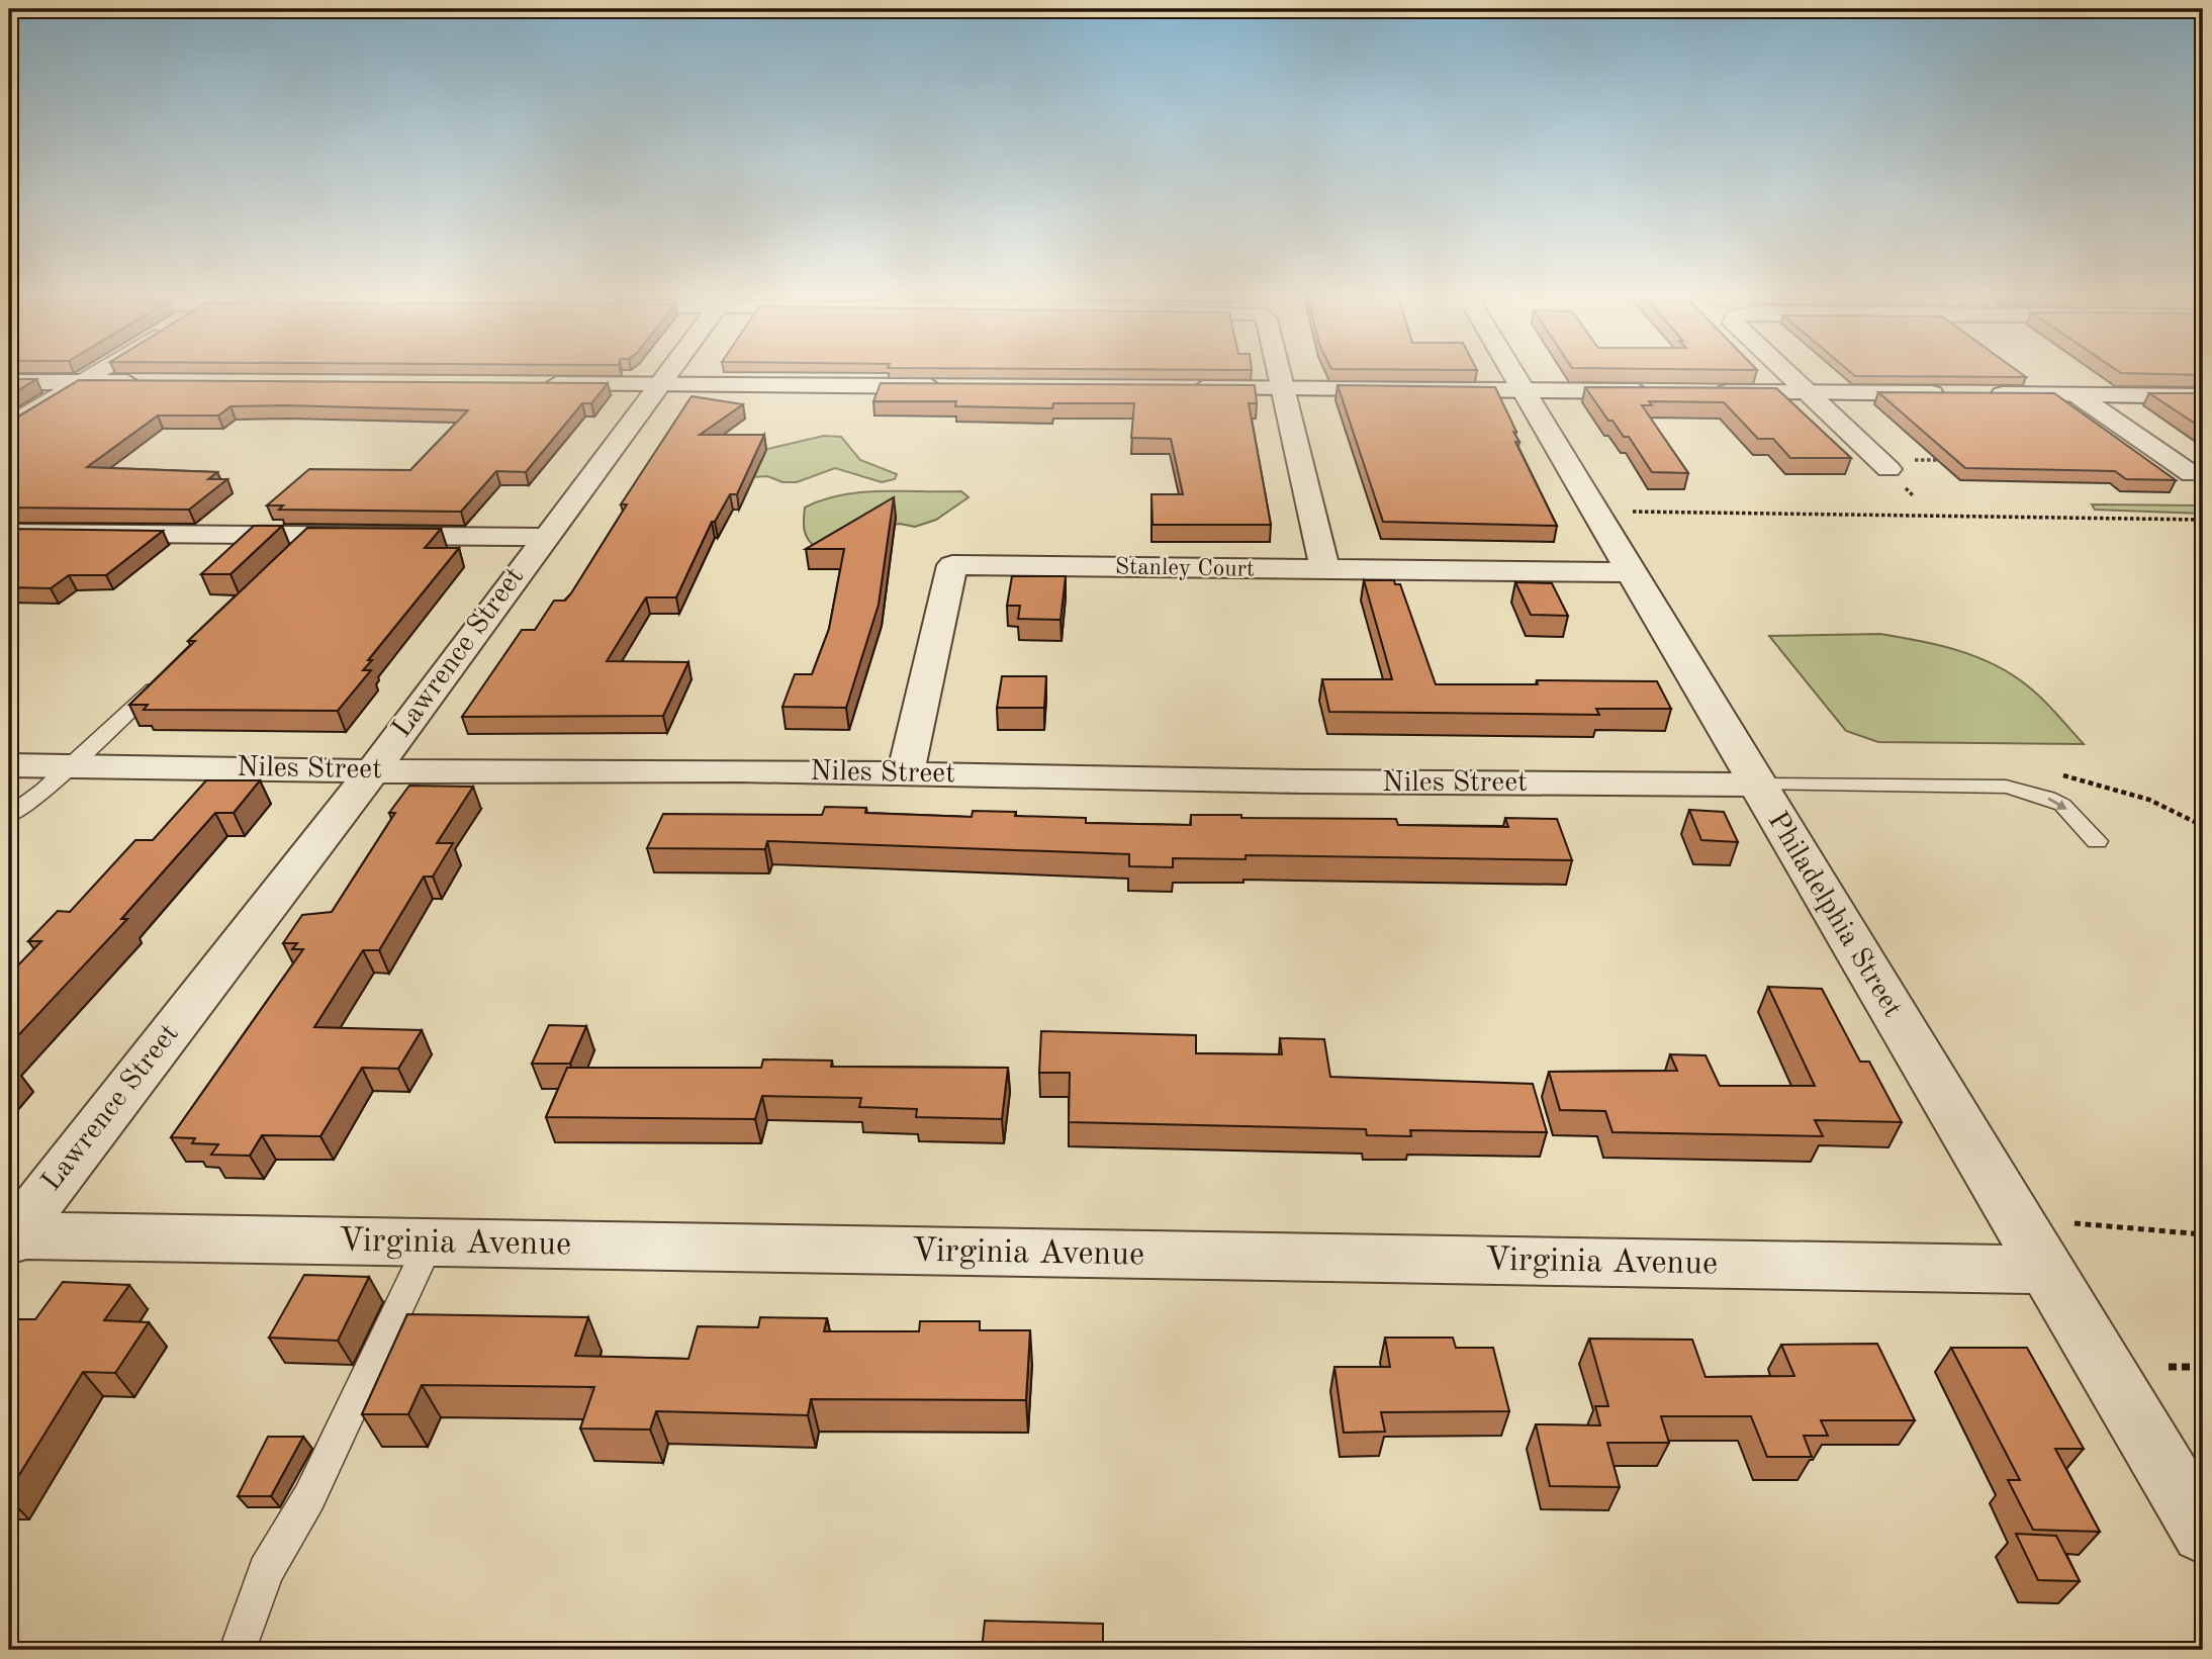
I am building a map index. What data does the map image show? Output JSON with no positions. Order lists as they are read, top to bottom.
{
  "streets": {
    "street": [
      "Stanley Court",
      "Lawrence Street",
      "Niles Street",
      "Philadelphia Street",
      "Virginia Avenue"
    ]
  },
  "crossings": [
    ["Stanley Court", "Niles Street"],
    ["Stanley Court", "Philadelphia Street"],
    ["Lawrence Street", "Niles Street"],
    ["Lawrence Street", "Virginia Avenue"],
    ["Niles Street", "Philadelphia Street"],
    ["Philadelphia Street", "Virginia Avenue"]
  ]
}
